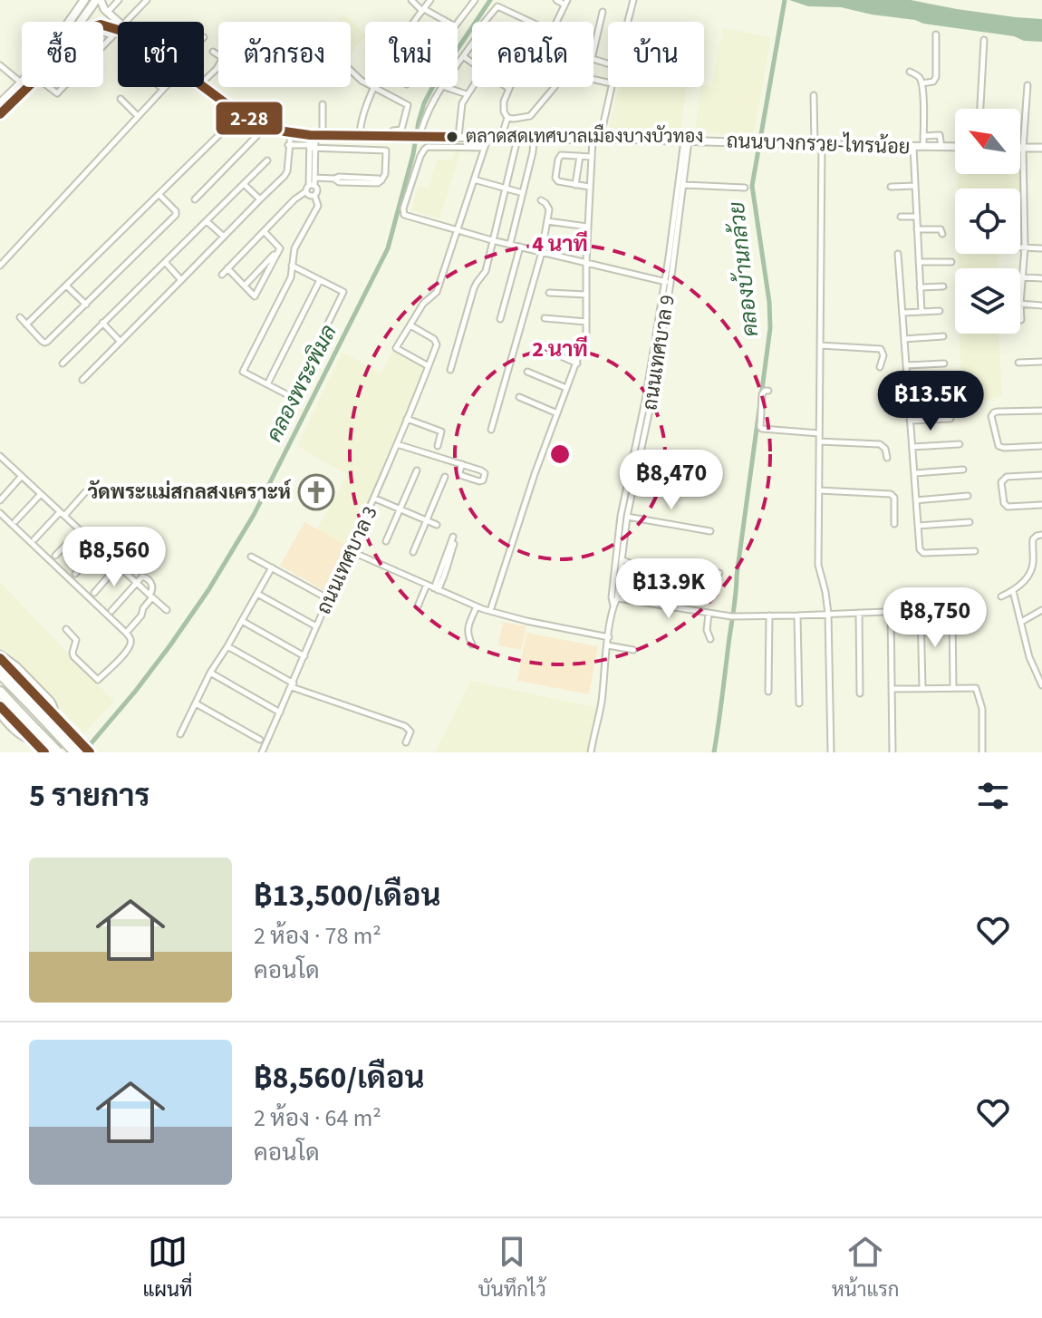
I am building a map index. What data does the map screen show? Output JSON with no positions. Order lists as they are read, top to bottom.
{
  "streets": {
    "main road": ["ถนนบางกรวย-ไทรน้อย"],
    "street": ["ถนนเทศบาล 9", "ถนนเทศบาล 3"]
  },
  "crossings": [
    ["ถนนบางกรวย-ไทรน้อย", "ถนนเทศบาล 9"]
  ],
  "water": ["คลองบ้านกล้วย", "คลองพระพิมล"],
  "places": {
    "other": ["ตลาดสดเทศบาลเมืองบางบัวทอง"],
    "church": ["วัดพระแม่สกลสงเคราะห์"]
  },
  "lines": ["transit line 2-28"],
  "north": "top left",
  "page": {
    "chip": [
      "ซื้อ",
      "เช่า",
      "ตัวกรอง",
      "ใหม่",
      "คอนโด",
      "บ้าน"
    ],
    "price": [
      "฿13.5K",
      "฿8,470",
      "฿8,560",
      "฿13.9K",
      "฿8,750"
    ],
    "heading": "5 รายการ",
    "list": [
      {
        "name": "฿13,500/เดือน",
        "note": "2 ห้อง · 78 m² · คอนโด"
      },
      {
        "name": "฿8,560/เดือน",
        "note": "2 ห้อง · 64 m² · คอนโด"
      }
    ],
    "tabs": ["แผนที่", "บันทึกไว้", "หน้าแรก"]
  },
  "rings": ["4 นาที", "2 นาที"]
}
